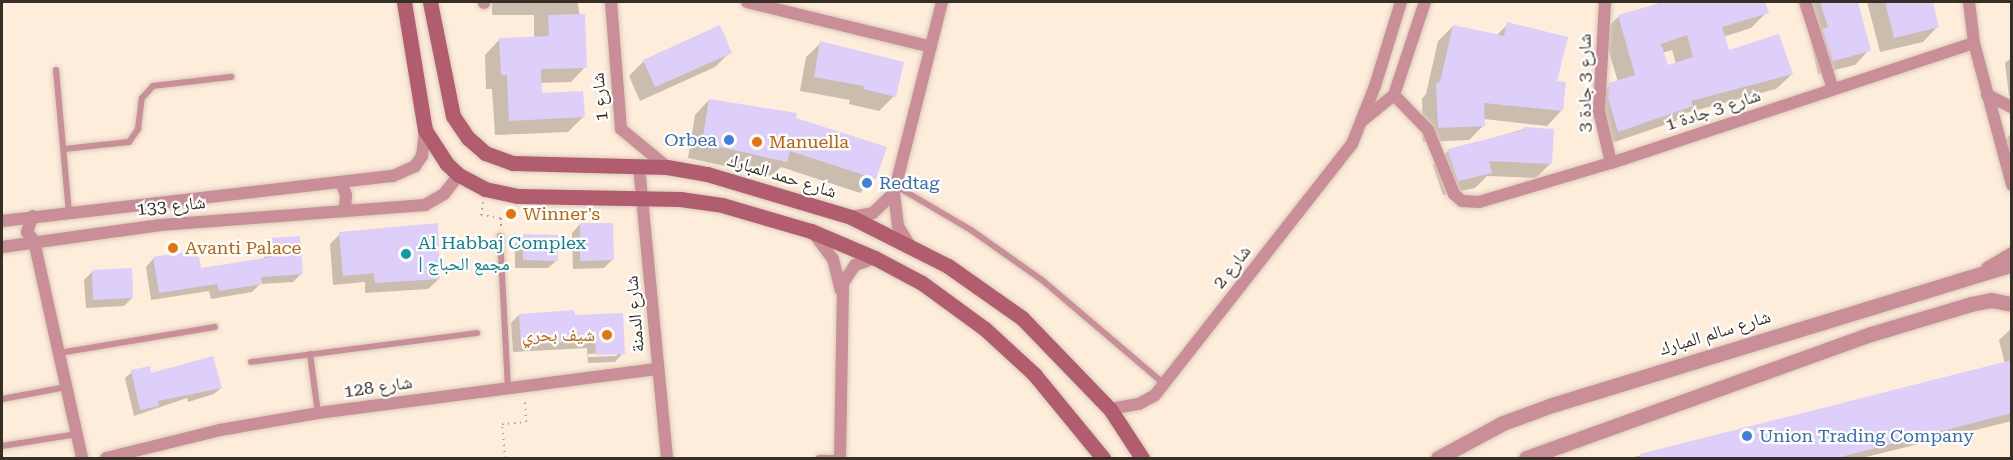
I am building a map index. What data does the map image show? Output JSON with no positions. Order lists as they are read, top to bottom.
{
  "streets": {
    "main road": ["شارع حمد المبارك"],
    "street": [
      "شارع 3 جادة 3",
      "شارع 1",
      "شارع 3 جادة 1",
      "شارع 133",
      "شارع 2",
      "شارع الدمنة",
      "شارع سالم المبارك",
      "شارع 128"
    ]
  },
  "crossings": [
    ["شارع 3 جادة 3", "شارع 3 جادة 1"],
    ["شارع 1", "شارع حمد المبارك"],
    ["شارع 3 جادة 1", "شارع 2"],
    ["شارع حمد المبارك", "شارع 2"],
    ["شارع حمد المبارك", "شارع الدمنة"],
    ["شارع الدمنة", "شارع 128"]
  ],
  "places": [
    "Orbea",
    "Manuella",
    "Redtag",
    "Winner's",
    "Avanti Palace",
    "Al Habbaj Complex | مجمع الحباج",
    "شيف بحري",
    "Union Trading Company"
  ]
}
